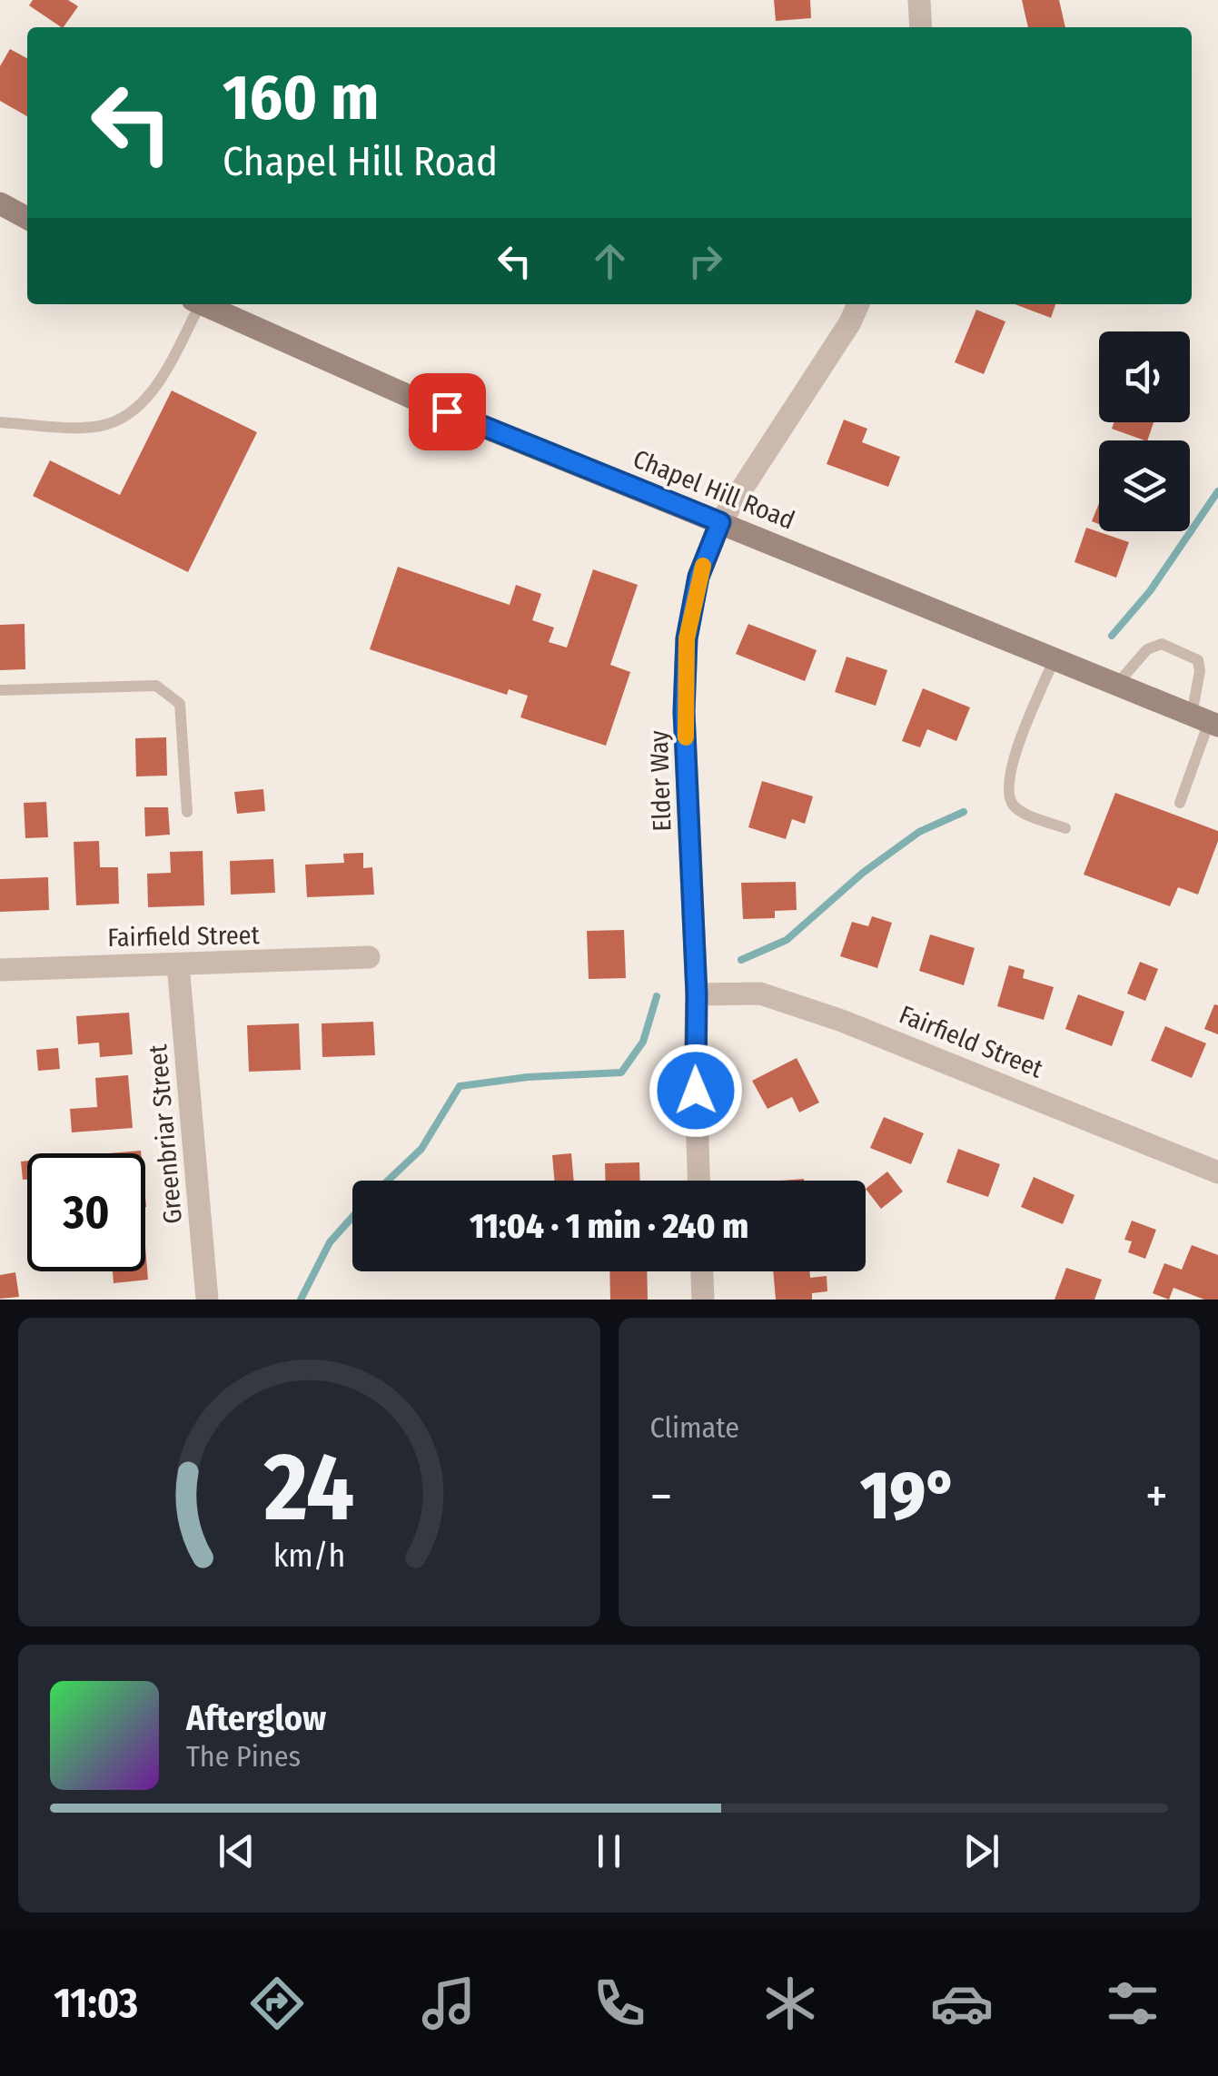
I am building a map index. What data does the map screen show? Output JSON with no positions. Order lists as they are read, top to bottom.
{
  "streets": {
    "main road": ["Chapel Hill Road"],
    "street": ["Elder Way", "Fairfield Street", "Greenbriar Street"]
  },
  "crossings": [
    ["Chapel Hill Road", "Elder Way"],
    ["Elder Way", "Fairfield Street"],
    ["Fairfield Street", "Greenbriar Street"]
  ],
  "page": {
    "turn": ["160 m", "Chapel Hill Road"],
    "limit": "30",
    "trip": "11:04 · 1 min · 240 m",
    "tile": "Climate",
    "heat": ["−", "19°", "+"],
    "song": ["Afterglow", "The Pines"],
    "tabs": "11:03",
    "gauge": ["24", "km/h"]
  }
}
